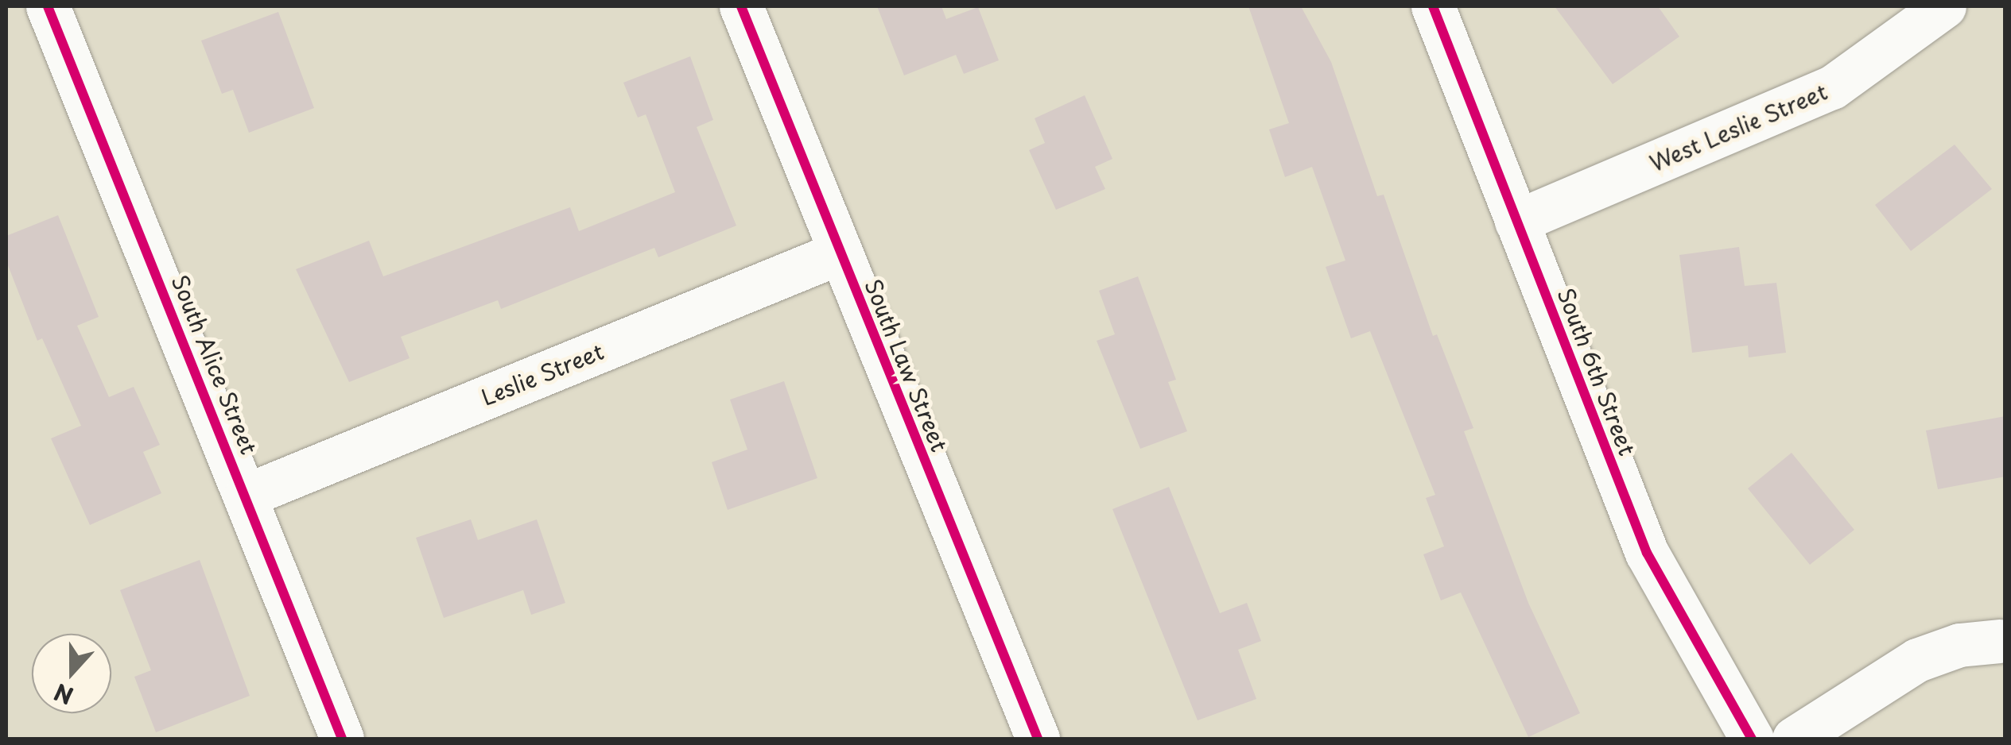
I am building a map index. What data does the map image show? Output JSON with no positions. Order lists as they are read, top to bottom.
{
  "streets": {
    "street": [
      "West Leslie Street",
      "South Alice Street",
      "South Law Street",
      "South 6th Street",
      "Leslie Street"
    ]
  },
  "crossings": [
    ["West Leslie Street", "South 6th Street"],
    ["South Alice Street", "Leslie Street"],
    ["South Law Street", "Leslie Street"]
  ],
  "north": "bottom"
}
